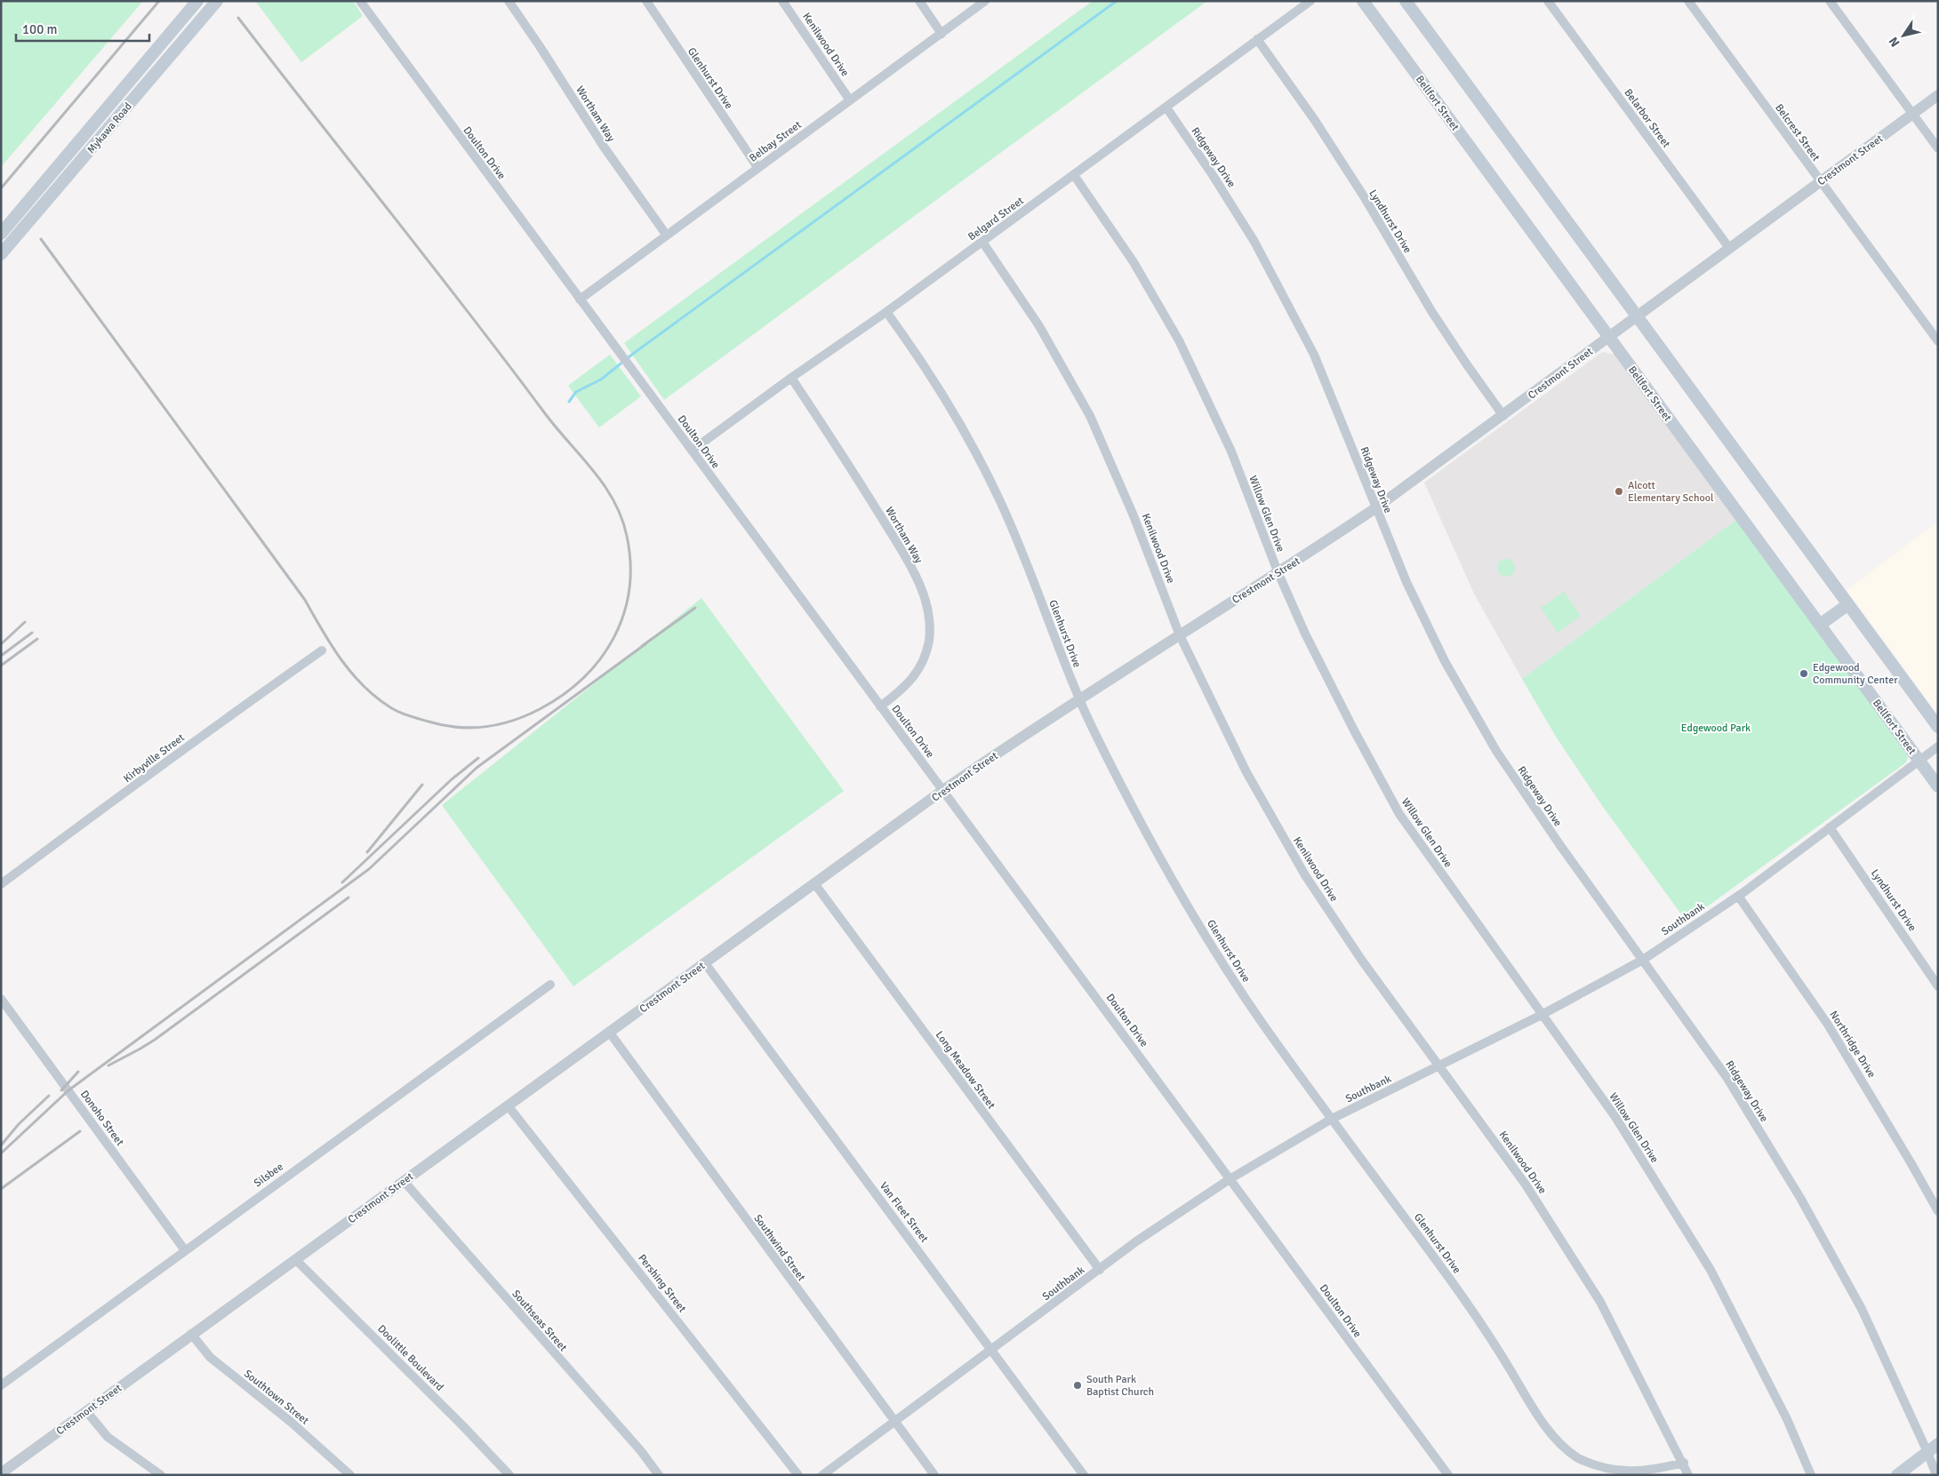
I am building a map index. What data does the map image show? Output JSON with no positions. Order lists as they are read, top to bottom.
{
  "streets": {
    "main road": ["Bellfort Street", "Mykawa Road"],
    "street": [
      "Kenilwood Drive",
      "Glenhurst Drive",
      "Wortham Way",
      "Belarbor Street",
      "Belcrest Street",
      "Belbay Street",
      "Doulton Drive",
      "Ridgeway Drive",
      "Crestmont Street",
      "Belgard Street",
      "Lyndhurst Drive",
      "Willow Glen Drive",
      "Kirbyville Street",
      "Southbank",
      "Northridge Drive",
      "Long Meadow Street",
      "Donoho Street",
      "Silsbee",
      "Van Fleet Street",
      "Southwind Street",
      "Pershing Street",
      "Southseas Street",
      "Doolittle Boulevard",
      "Southtown Street"
    ]
  },
  "crossings": [
    ["Kenilwood Drive", "Glenhurst Drive"],
    ["Kenilwood Drive", "Belbay Street"],
    ["Kenilwood Drive", "Crestmont Street"],
    ["Kenilwood Drive", "Belgard Street"],
    ["Kenilwood Drive", "Southbank"],
    ["Glenhurst Drive", "Belbay Street"],
    ["Glenhurst Drive", "Crestmont Street"],
    ["Glenhurst Drive", "Belgard Street"],
    ["Glenhurst Drive", "Southbank"],
    ["Bellfort Street", "Crestmont Street"],
    ["Bellfort Street", "Southbank"],
    ["Wortham Way", "Belbay Street"],
    ["Wortham Way", "Doulton Drive"],
    ["Wortham Way", "Belgard Street"],
    ["Belarbor Street", "Crestmont Street"],
    ["Belcrest Street", "Crestmont Street"],
    ["Belbay Street", "Doulton Drive"],
    ["Doulton Drive", "Crestmont Street"],
    ["Doulton Drive", "Belgard Street"],
    ["Doulton Drive", "Southbank"],
    ["Ridgeway Drive", "Crestmont Street"],
    ["Ridgeway Drive", "Belgard Street"],
    ["Ridgeway Drive", "Southbank"],
    ["Crestmont Street", "Lyndhurst Drive"],
    ["Crestmont Street", "Willow Glen Drive"],
    ["Crestmont Street", "Long Meadow Street"],
    ["Crestmont Street", "Van Fleet Street"],
    ["Crestmont Street", "Southwind Street"],
    ["Crestmont Street", "Pershing Street"],
    ["Crestmont Street", "Southseas Street"],
    ["Crestmont Street", "Doolittle Boulevard"],
    ["Crestmont Street", "Southtown Street"],
    ["Belgard Street", "Lyndhurst Drive"],
    ["Belgard Street", "Willow Glen Drive"],
    ["Lyndhurst Drive", "Southbank"],
    ["Willow Glen Drive", "Southbank"],
    ["Southbank", "Northridge Drive"],
    ["Southbank", "Long Meadow Street"],
    ["Southbank", "Van Fleet Street"],
    ["Southbank", "Southwind Street"],
    ["Donoho Street", "Silsbee"]
  ],
  "parks": ["Edgewood Park"],
  "places": ["Alcott Elementary School", "Edgewood Community Center", "South Park Baptist Church"],
  "scale_bar": "100 m",
  "north": "bottom left"
}
